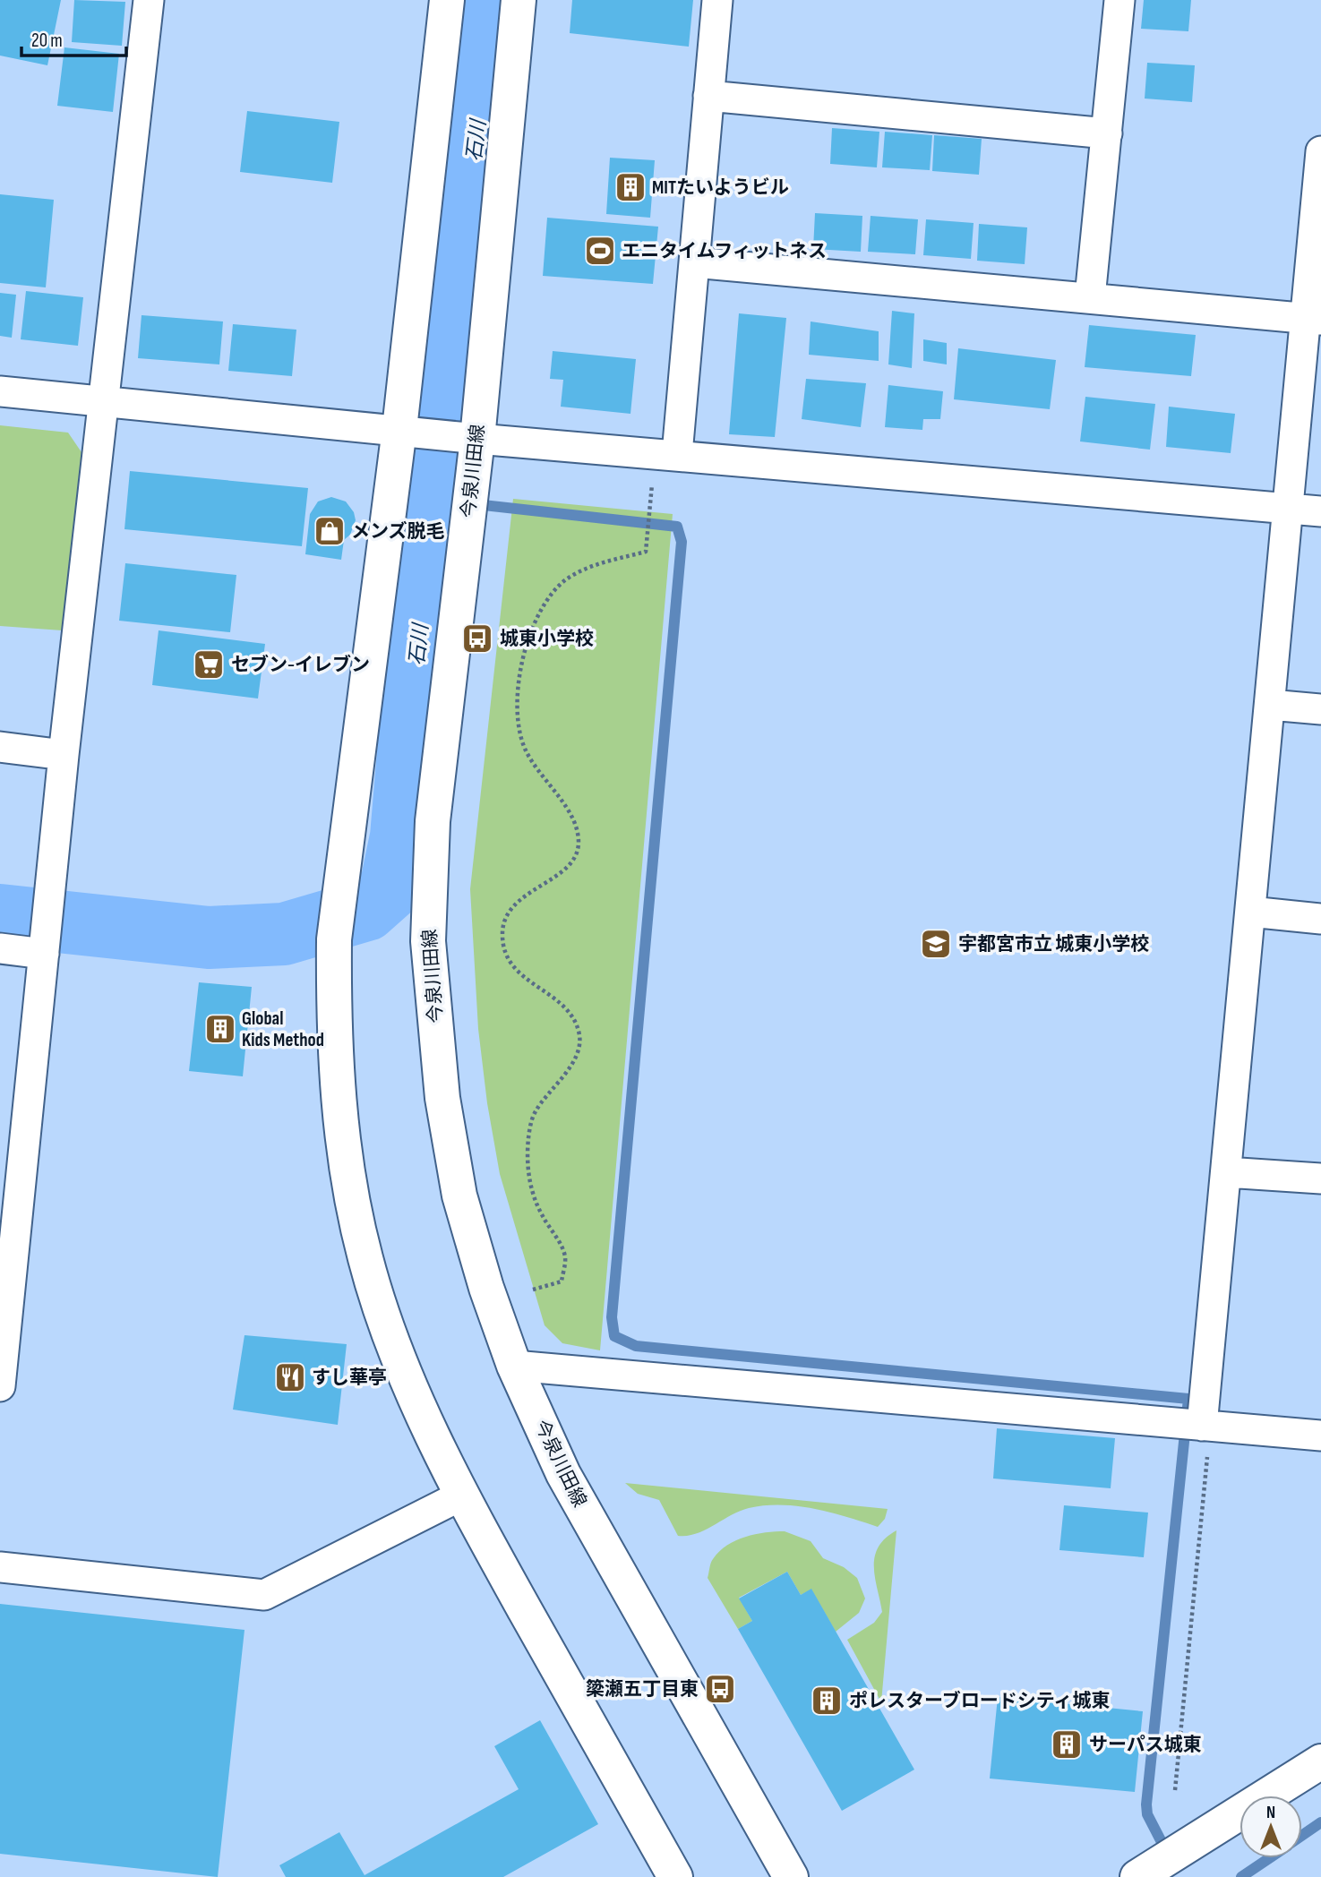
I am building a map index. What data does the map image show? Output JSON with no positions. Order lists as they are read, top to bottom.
{
  "streets": {
    "main road": ["今泉川田線"]
  },
  "water": ["石川"],
  "places": {
    "building": [
      "MITたいようビル",
      "Global Kids Method",
      "ポレスターブロードシティ城東",
      "サーパス城東"
    ],
    "sports": ["エニタイムフィットネス"],
    "shop": ["メンズ脱毛"],
    "bus stop": ["城東小学校", "簗瀬五丁目東"],
    "supermarket": ["セブン-イレブン"],
    "school or university": ["宇都宮市立 城東小学校"],
    "restaurant": ["すし華亭"]
  },
  "scale_bar": "20 m",
  "north": "top"
}
